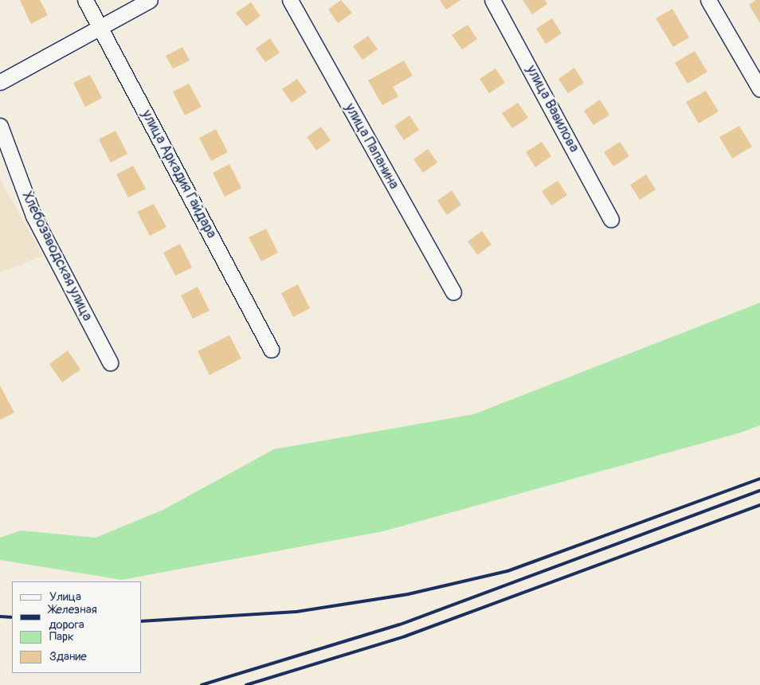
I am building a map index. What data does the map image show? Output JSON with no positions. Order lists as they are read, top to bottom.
{
  "streets": {
    "street": [
      "улица Вавилова",
      "улица Папанина",
      "улица Аркадия Гайдара",
      "Хлебозаводская улица"
    ]
  },
  "legend": [
    "Улица",
    "Железная дорога",
    "Парк",
    "Здание"
  ]
}
